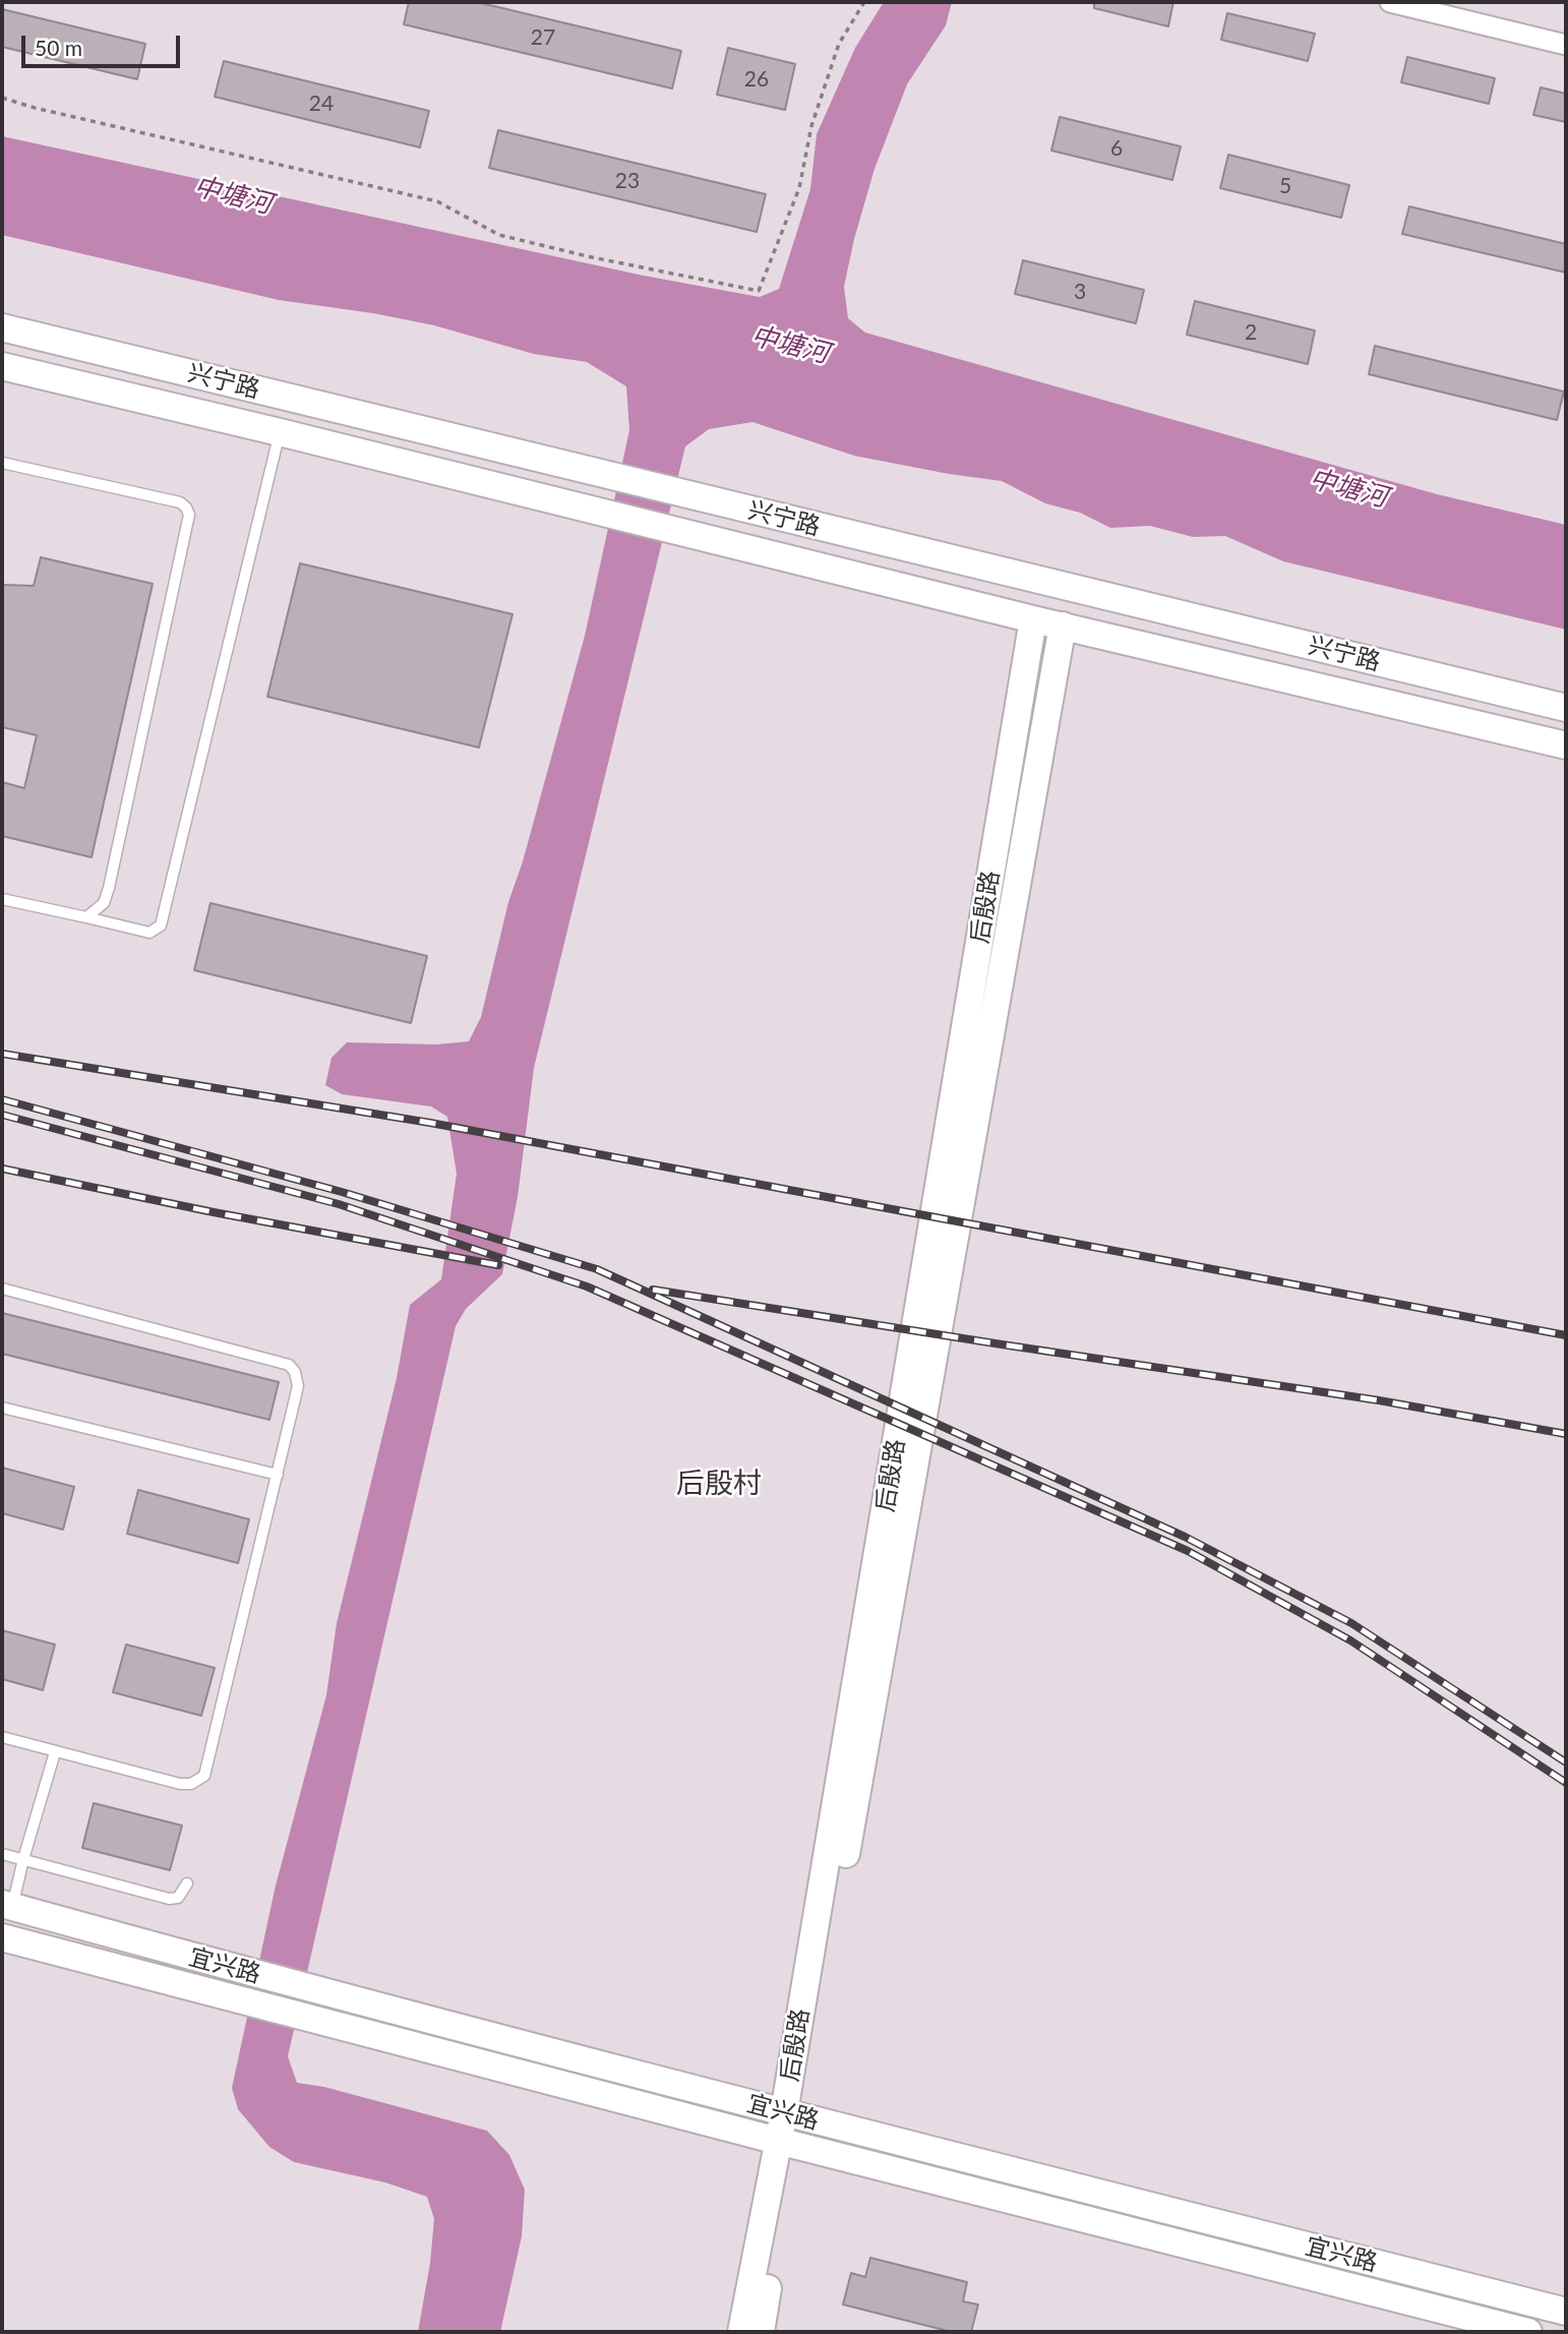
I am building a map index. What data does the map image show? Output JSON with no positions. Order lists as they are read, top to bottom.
{
  "streets": {
    "main road": ["兴宁路", "后殷路", "宜兴路"]
  },
  "crossings": [
    ["后殷路", "宜兴路"]
  ],
  "districts": ["后殷村"],
  "water": ["中塘河"],
  "house_numbers": [
    "27",
    "26",
    "24",
    "6",
    "23",
    "5",
    "3",
    "2"
  ],
  "scale_bar": "50 m"
}
